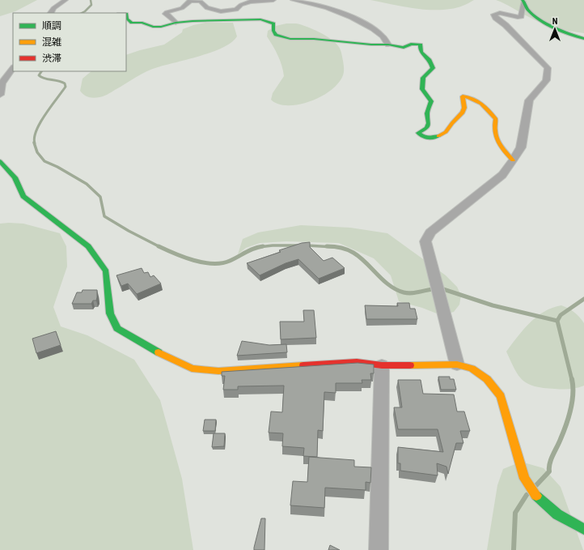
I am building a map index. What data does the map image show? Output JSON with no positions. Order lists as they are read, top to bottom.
{
  "legend": ["順調", "混雑", "渋滞"],
  "north": "top"
}
